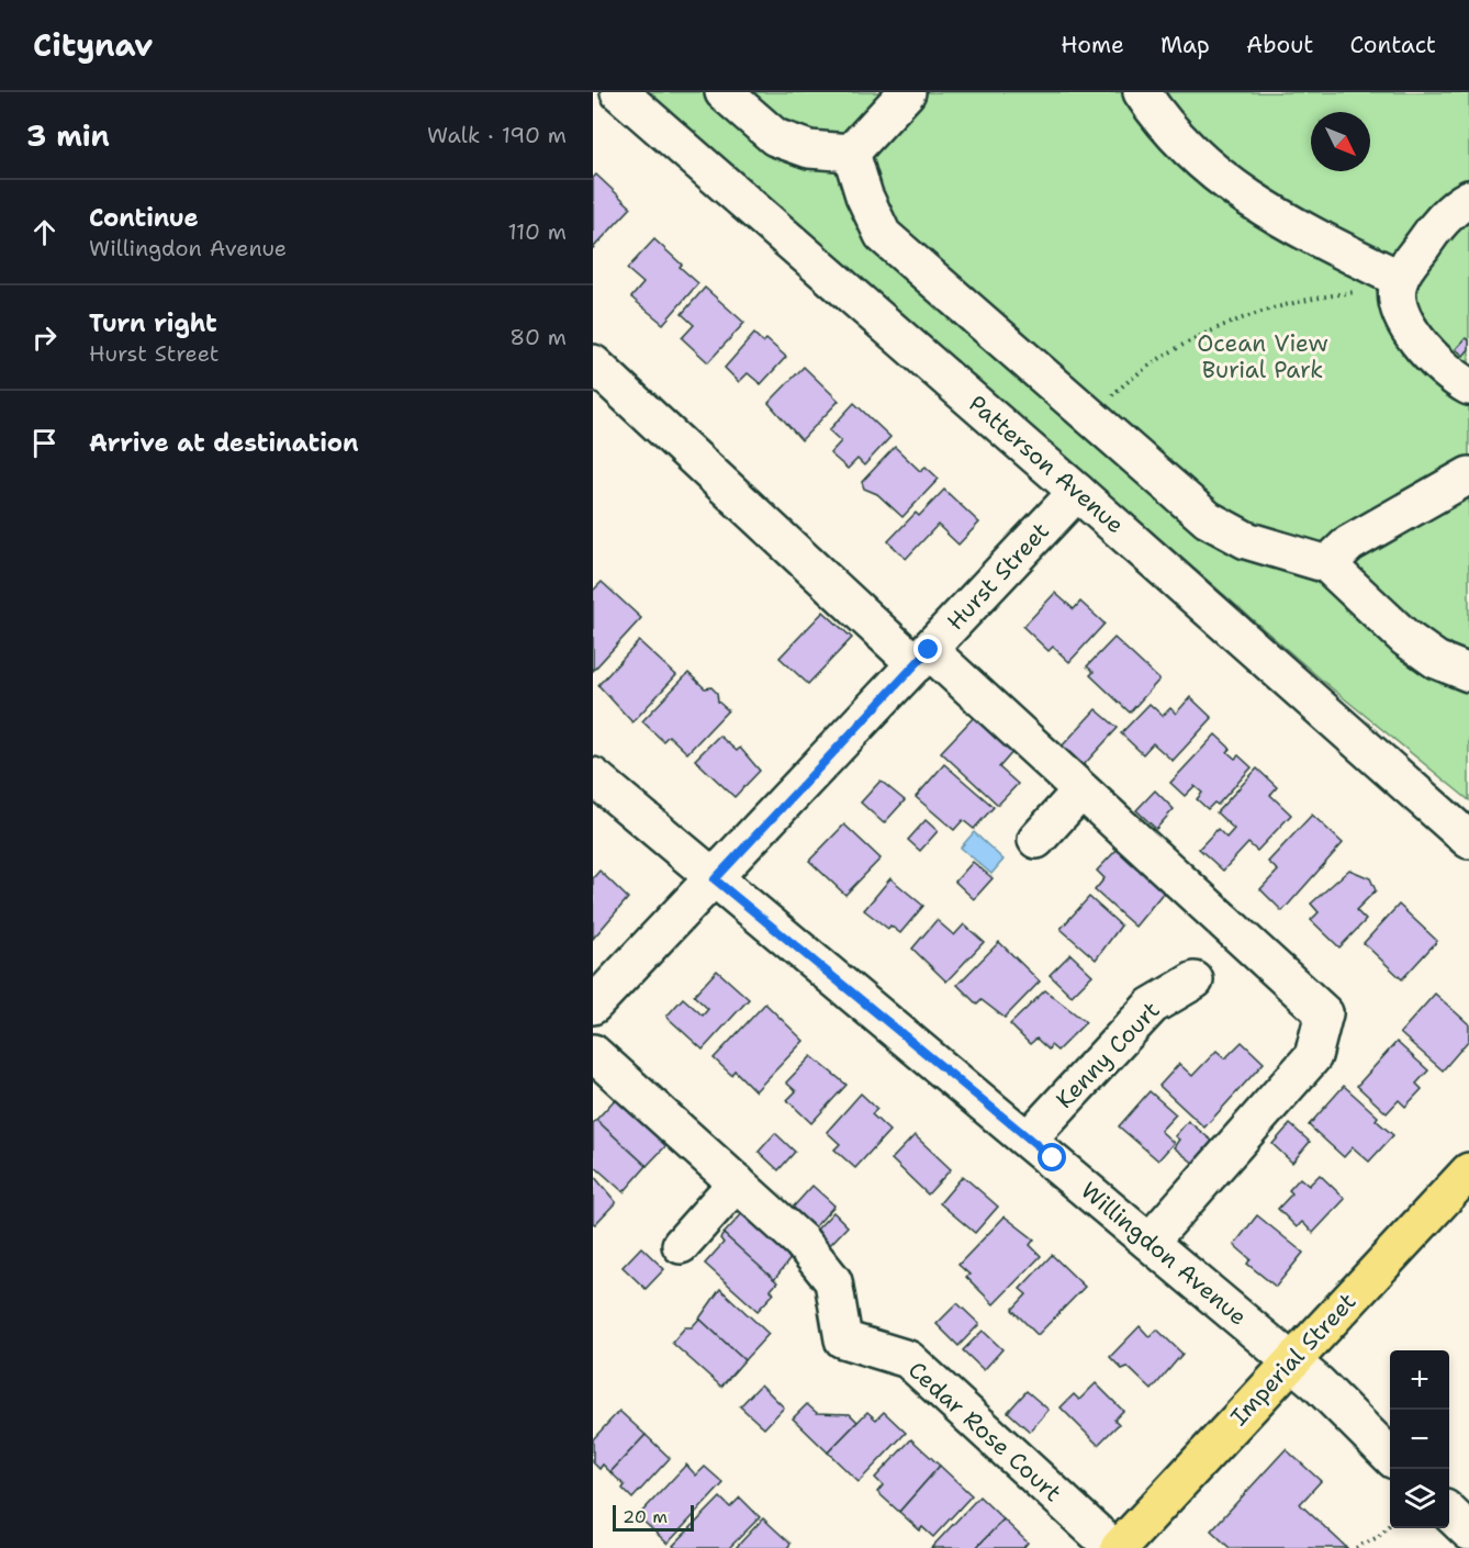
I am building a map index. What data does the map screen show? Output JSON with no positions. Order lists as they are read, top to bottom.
{
  "streets": {
    "main road": ["Imperial Street"],
    "street": [
      "Patterson Avenue",
      "Hurst Street",
      "Kenny Court",
      "Willingdon Avenue",
      "Cedar Rose Court"
    ]
  },
  "crossings": [
    ["Patterson Avenue", "Hurst Street"],
    ["Hurst Street", "Willingdon Avenue"],
    ["Kenny Court", "Willingdon Avenue"],
    ["Willingdon Avenue", "Imperial Street"]
  ],
  "parks": ["Ocean View Burial Park"],
  "scale_bar": "20 m",
  "north": "bottom right",
  "page": {
    "header": "Citynav",
    "nav": [
      "Home",
      "Map",
      "About",
      "Contact"
    ],
    "heading": ["3 min", "Walk · 190 m"],
    "list": [
      ["Continue", "Willingdon Avenue", "110 m"],
      ["Turn right", "Hurst Street", "80 m"],
      "Arrive at destination"
    ],
    "map_buttons": ["+", "−"],
    "scale": "20 m"
  }
}
